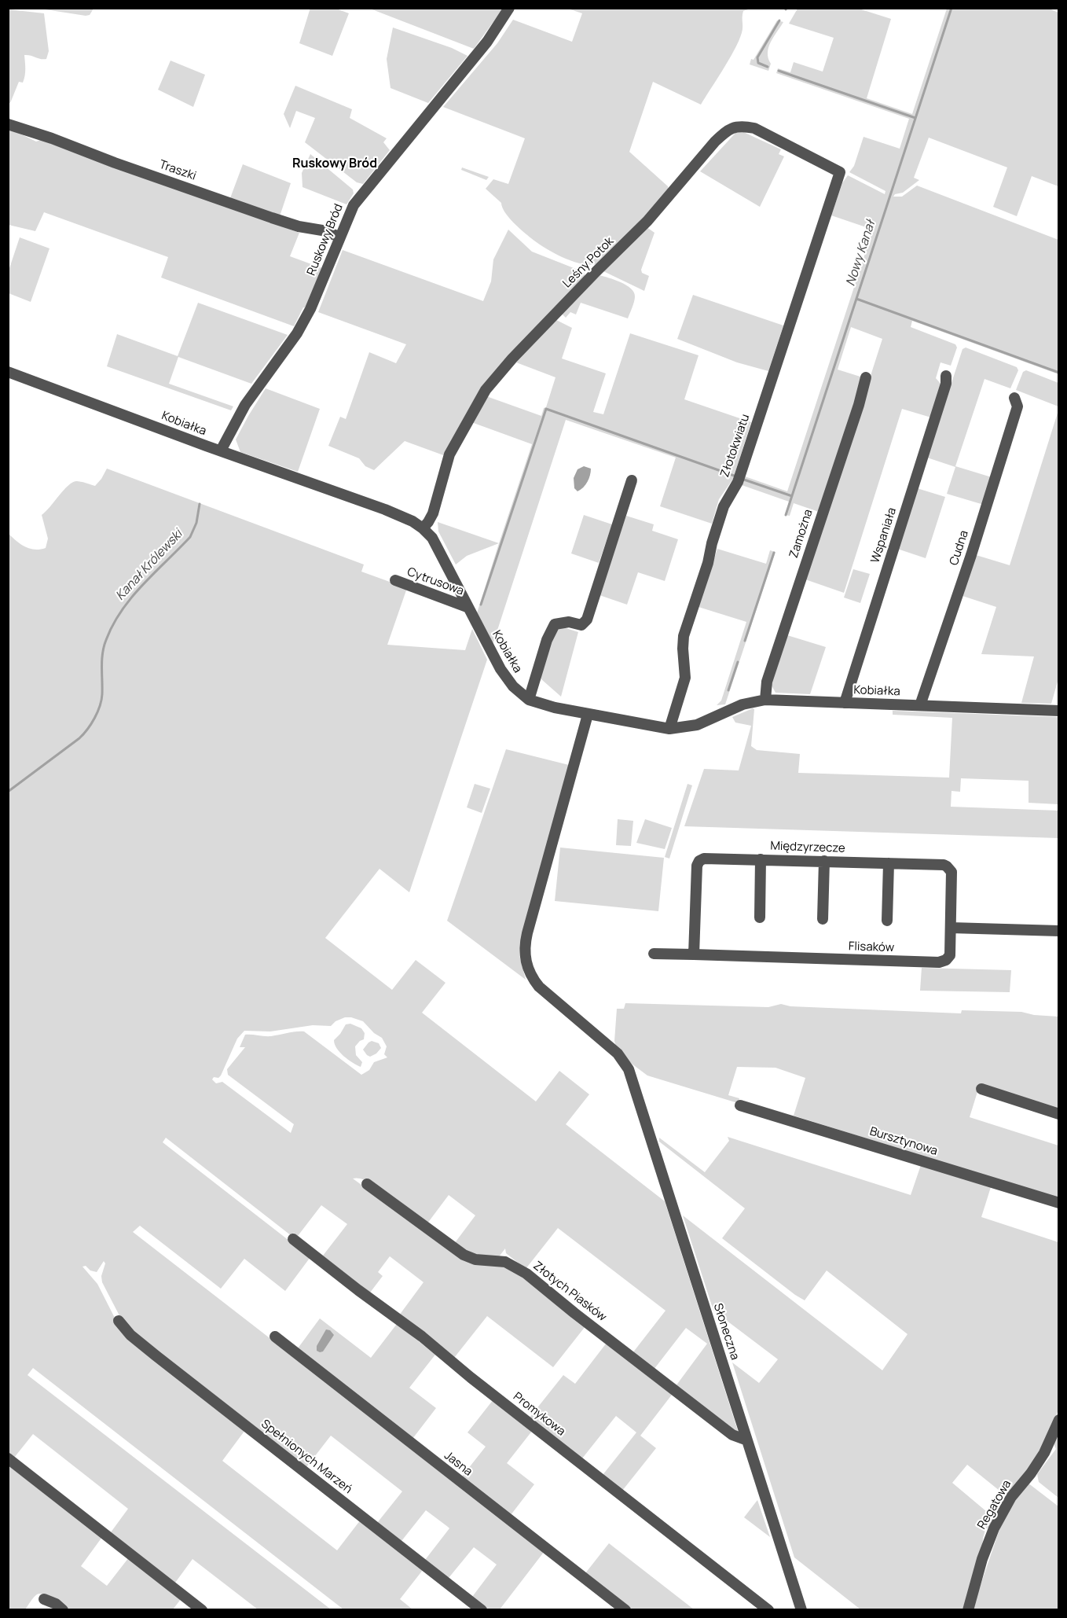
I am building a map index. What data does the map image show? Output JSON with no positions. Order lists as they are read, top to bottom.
{
  "streets": {
    "street": [
      "Traszki",
      "Ruskowy Bród",
      "Leśny Potok",
      "Kobiałka",
      "Złotokwiatu",
      "Zamożna",
      "Wspaniała",
      "Cudna",
      "Cytrusowa",
      "Międzyrzecze",
      "Flisaków",
      "Bursztynowa",
      "Złotych Piasków",
      "Słoneczna",
      "Promykowa",
      "Spełnionych Marzeń",
      "Jasna",
      "Regatowa"
    ]
  },
  "crossings": [
    ["Traszki", "Ruskowy Bród"],
    ["Ruskowy Bród", "Kobiałka"],
    ["Leśny Potok", "Kobiałka"],
    ["Leśny Potok", "Złotokwiatu"],
    ["Kobiałka", "Złotokwiatu"],
    ["Kobiałka", "Zamożna"],
    ["Kobiałka", "Wspaniała"],
    ["Kobiałka", "Cudna"],
    ["Kobiałka", "Cytrusowa"],
    ["Kobiałka", "Słoneczna"],
    ["Międzyrzecze", "Flisaków"],
    ["Złotych Piasków", "Słoneczna"]
  ],
  "districts": ["Ruskowy Bród"],
  "water": ["Nowy Kanał", "Kanał Królewski"]
}
